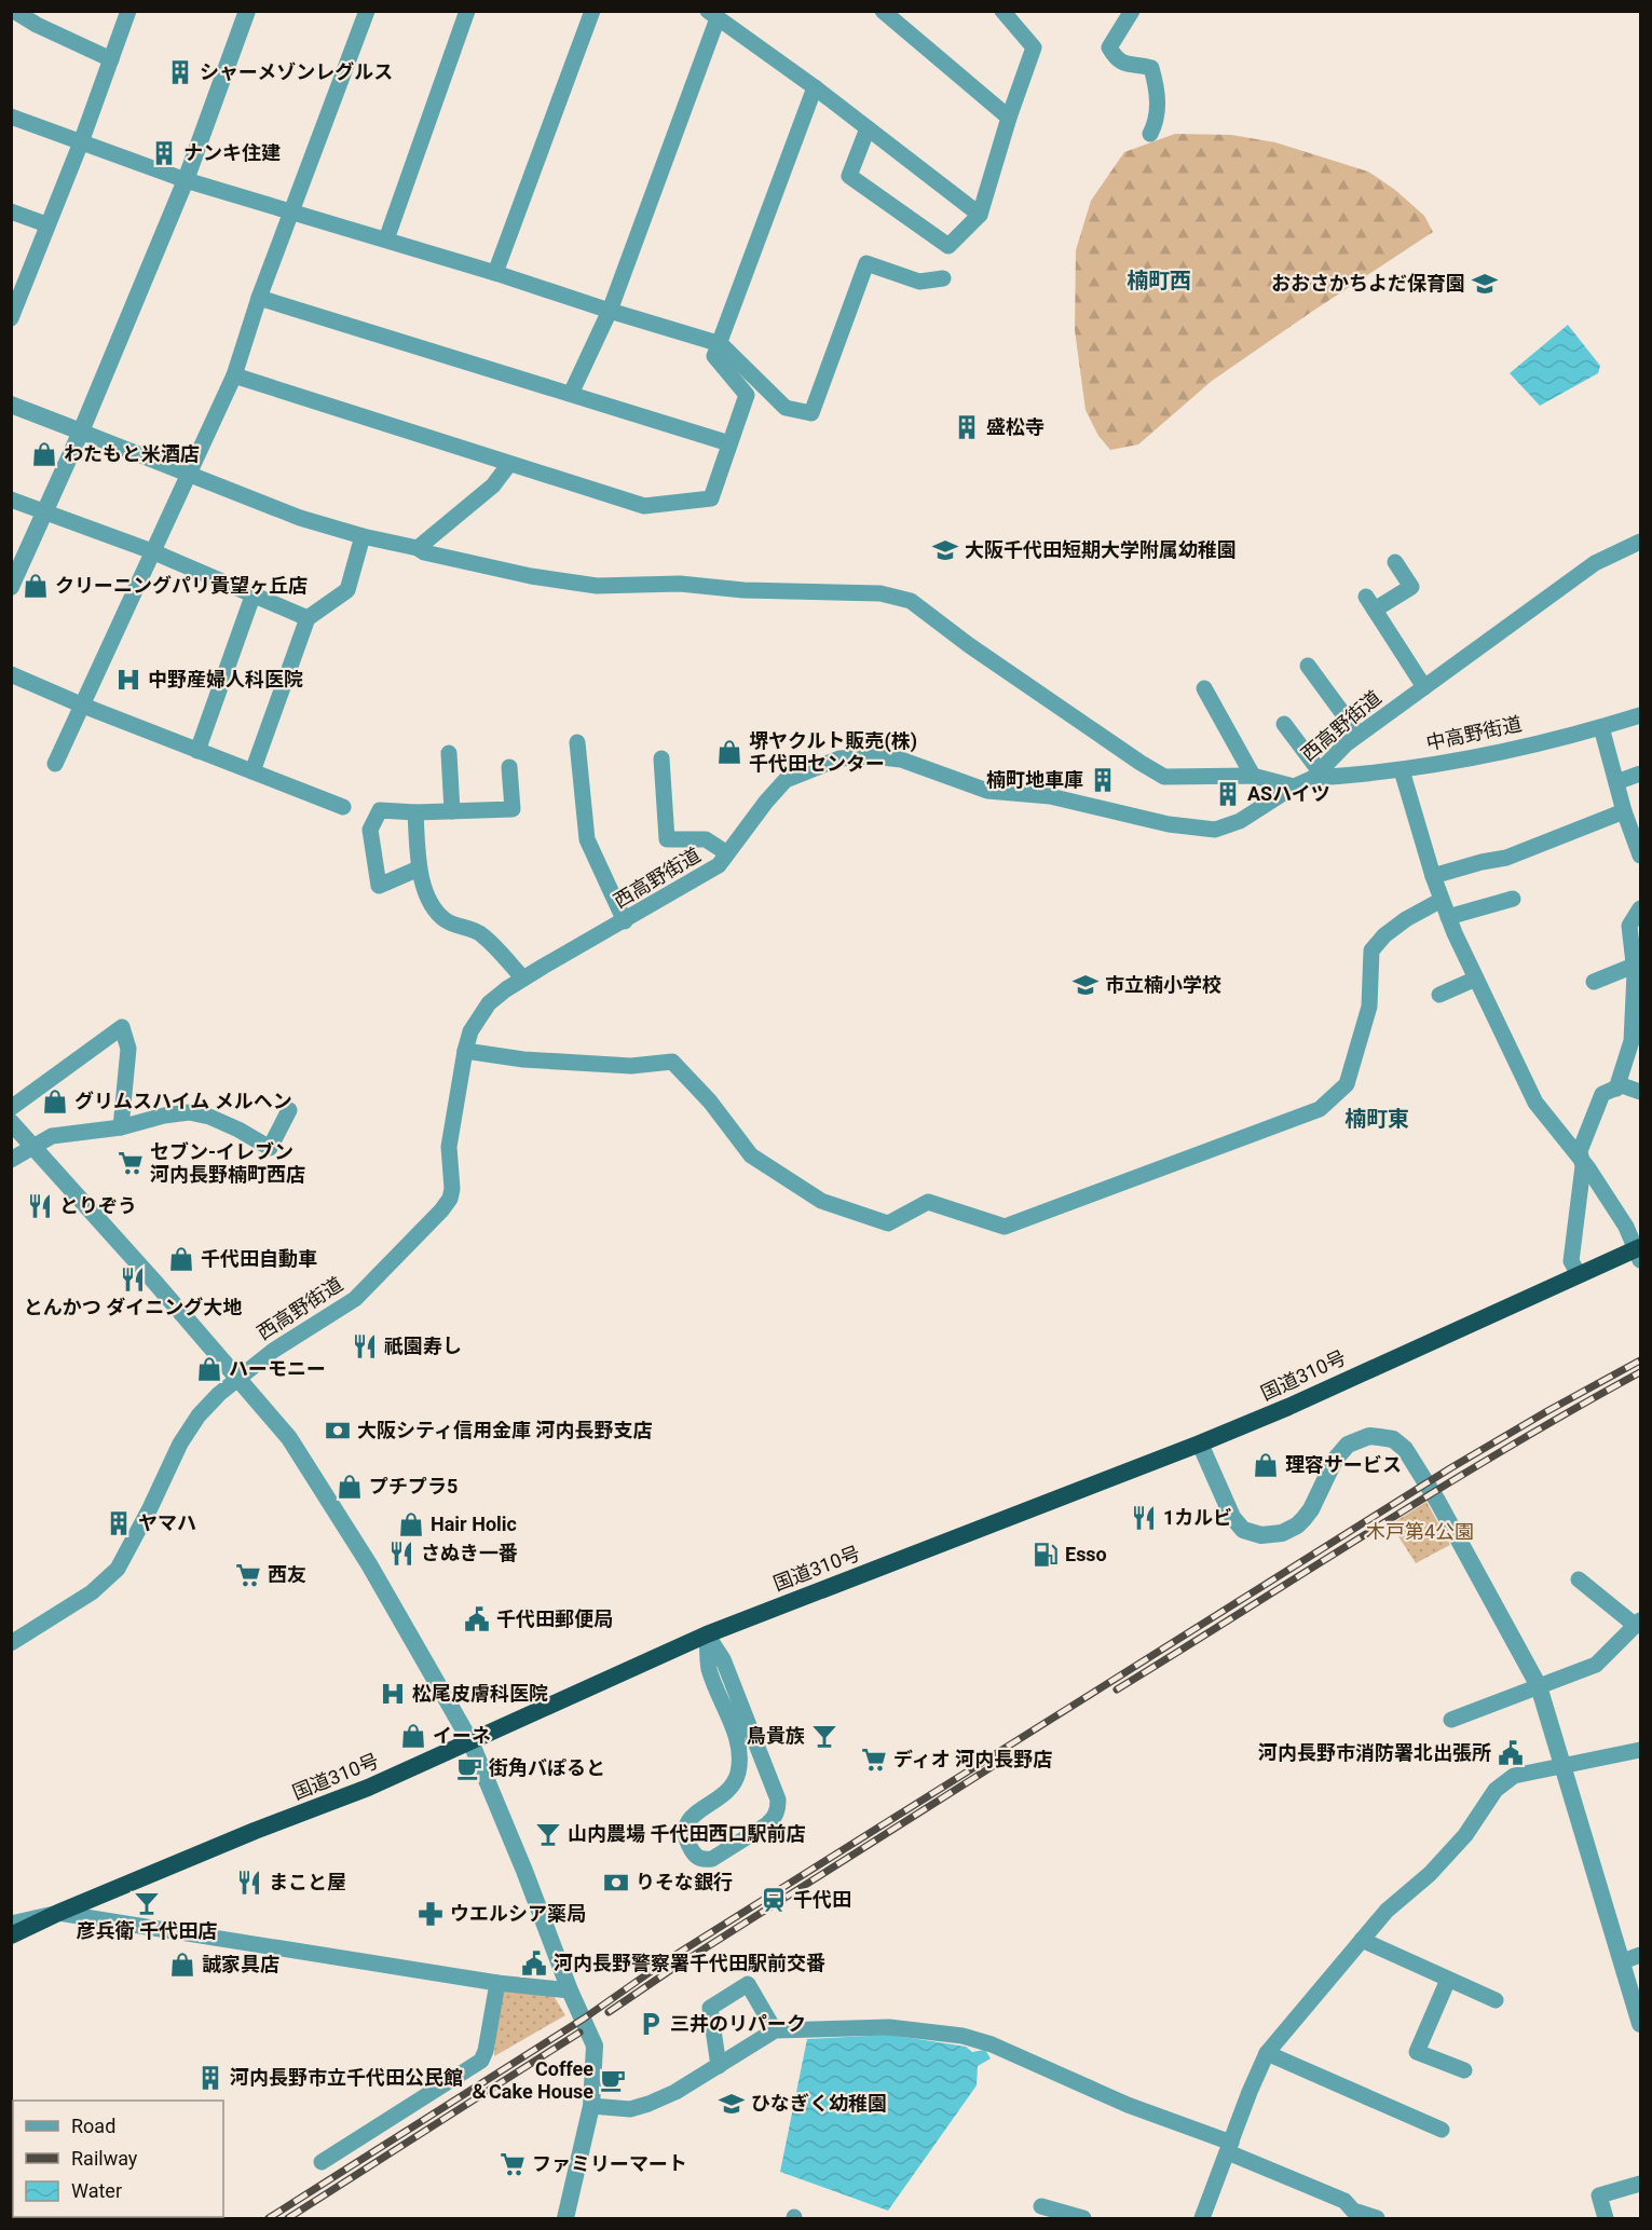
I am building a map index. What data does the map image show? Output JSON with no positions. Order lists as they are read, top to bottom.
{
  "streets": {
    "highway": ["国道310号"],
    "street": ["西高野街道", "中高野街道"]
  },
  "crossings": [
    ["西高野街道", "中高野街道"]
  ],
  "districts": ["楠町西", "楠町東"],
  "parks": ["木戸第4公園"],
  "places": {
    "building": [
      "シャーメゾンレグルス",
      "ナンキ住建",
      "盛松寺",
      "楠町地車庫",
      "ASハイツ",
      "ヤマハ",
      "河内長野市立千代田公民館"
    ],
    "school or university": [
      "おおさかちよだ保育園",
      "大阪千代田短期大学附属幼稚園",
      "市立楠小学校",
      "ひなぎく幼稚園"
    ],
    "shop": [
      "わたもと米酒店",
      "クリーニングパリ貴望ヶ丘店",
      "堺ヤクルト販売(株) 千代田センター",
      "グリムスハイム メルヘン",
      "千代田自動車",
      "ハーモニー",
      "理容サービス",
      "プチプラ5",
      "Hair Holic",
      "イーネ",
      "誠家具店"
    ],
    "hospital": ["中野産婦人科医院", "松尾皮膚科医院"],
    "supermarket": [
      "セブン-イレブン 河内長野楠町西店",
      "西友",
      "ディオ 河内長野店",
      "ファミリーマート"
    ],
    "restaurant": [
      "とりぞう",
      "とんかつ ダイニング大地",
      "祇園寿し",
      "1カルビ",
      "さぬき一番",
      "まこと屋"
    ],
    "bank": ["大阪シティ信用金庫 河内長野支店", "りそな銀行"],
    "fuel station": ["Esso"],
    "public building": ["千代田郵便局", "河内長野市消防署北出張所", "河内長野警察署千代田駅前交番"],
    "bar": ["鳥貴族", "山内農場 千代田西口駅前店", "彦兵衛 千代田店"],
    "cafe": ["街角バぽると", "Coffee ＆Cake House"],
    "station": ["千代田"],
    "pharmacy": ["ウエルシア薬局"],
    "parking": ["三井のリパーク"]
  },
  "legend": ["Road", "Railway", "Water"]
}
